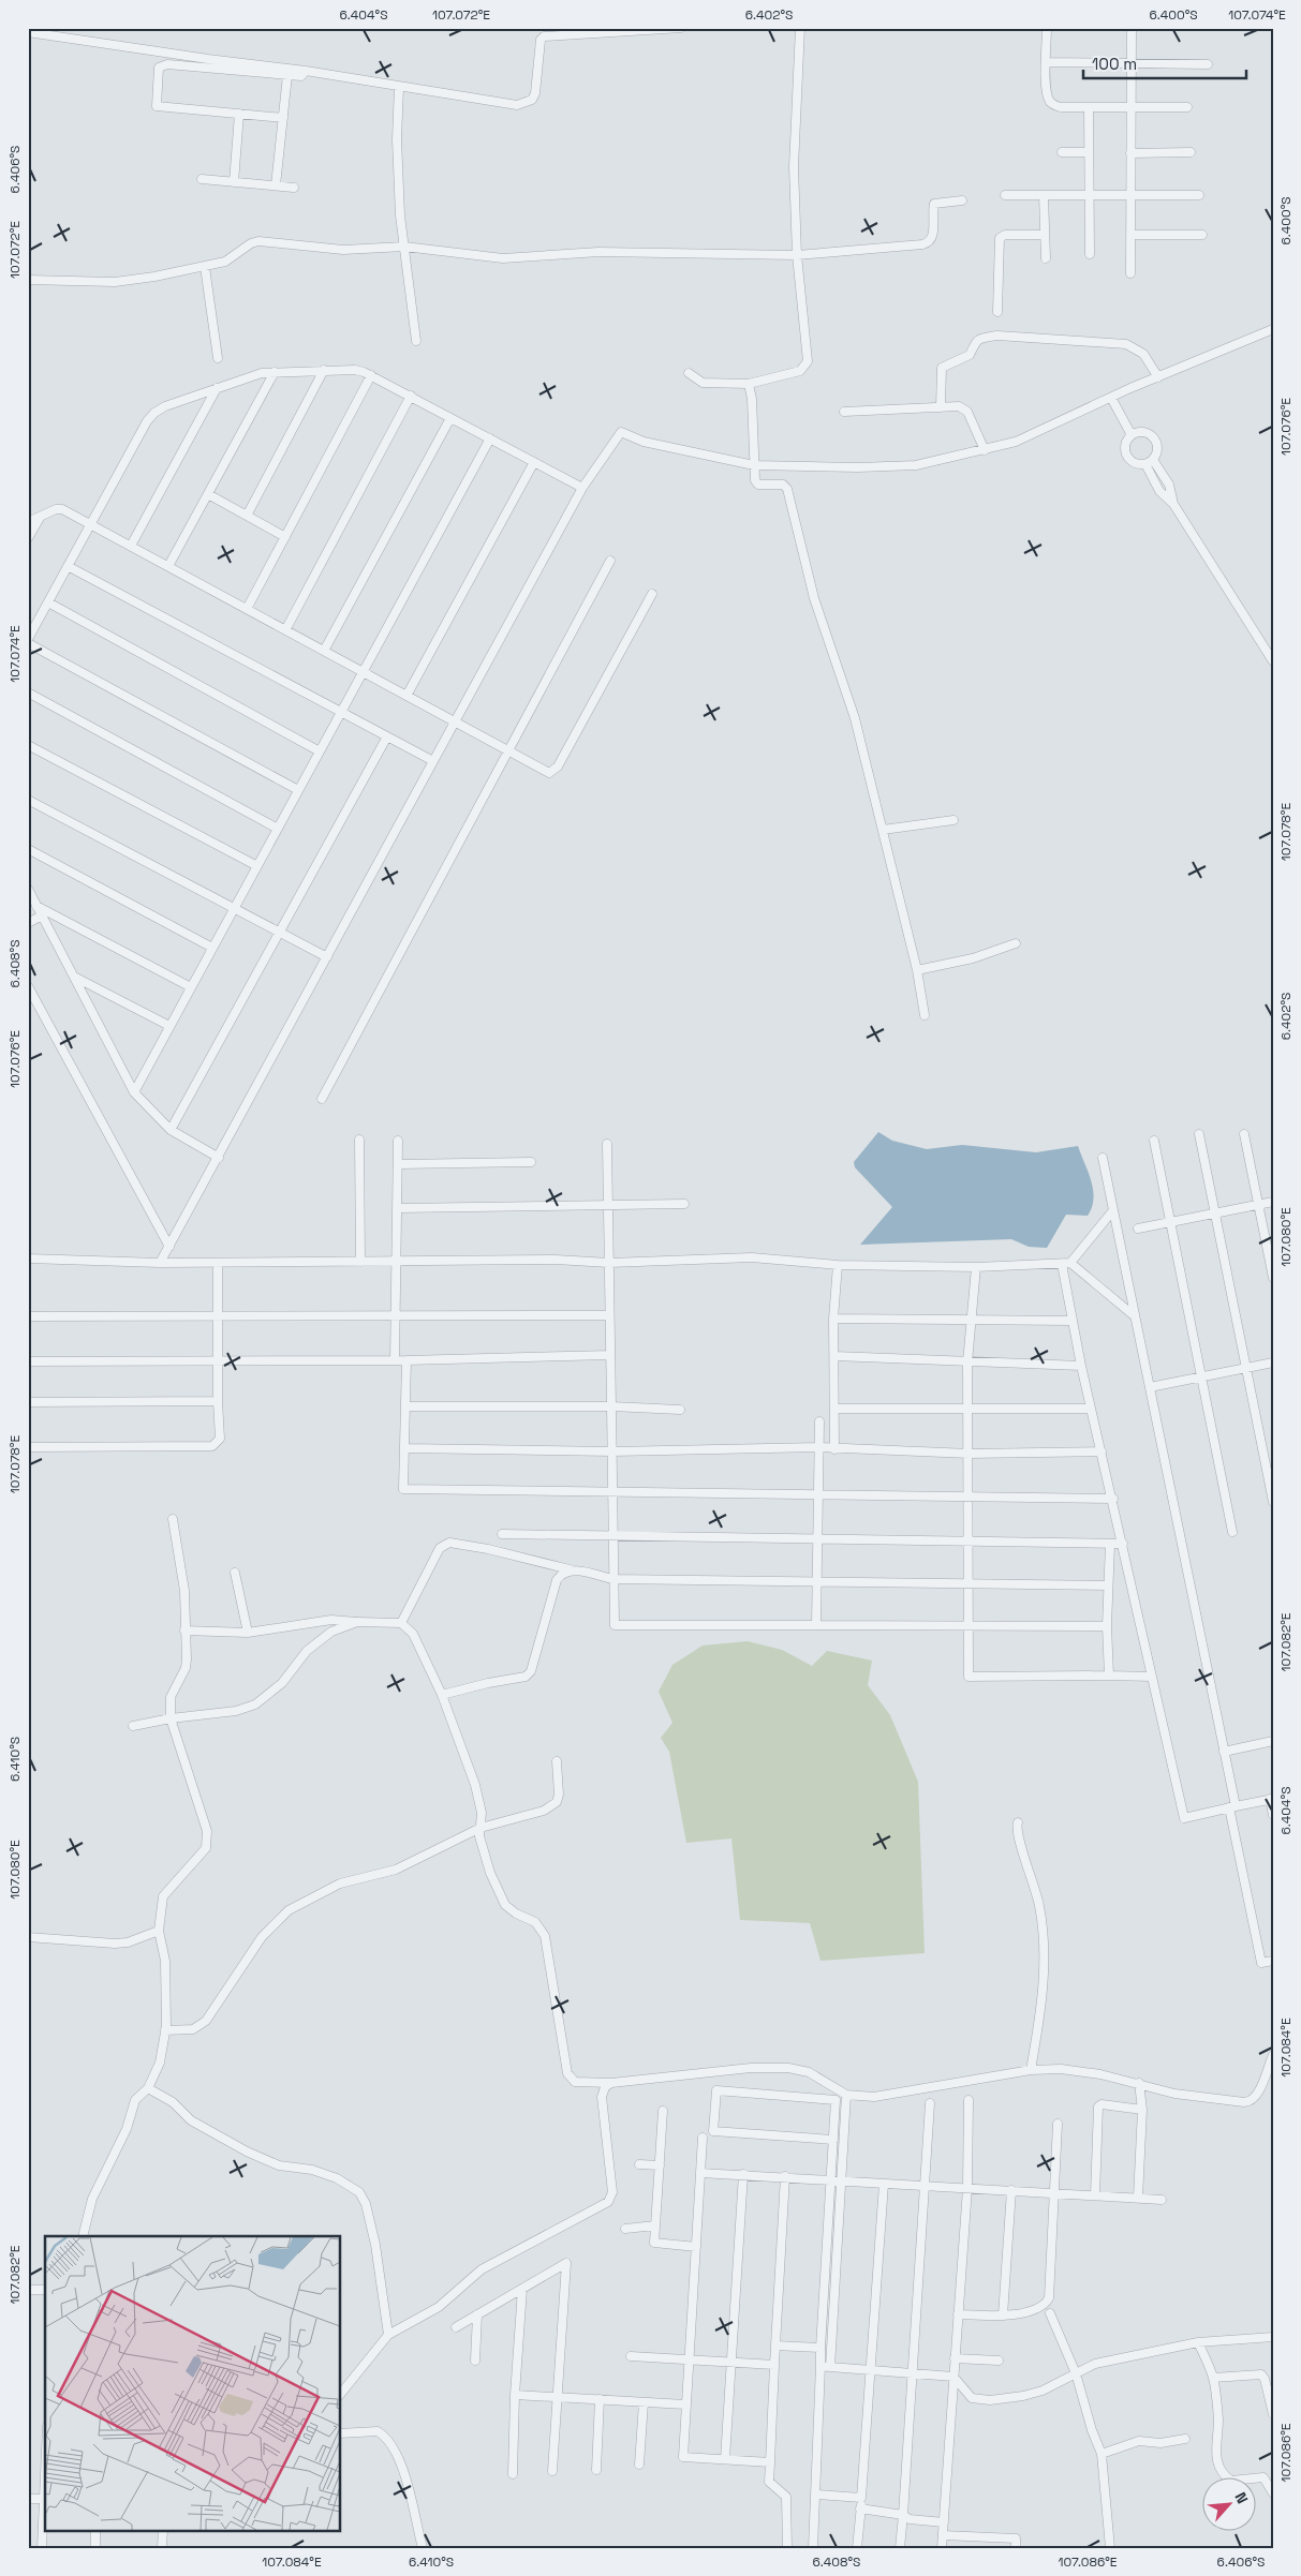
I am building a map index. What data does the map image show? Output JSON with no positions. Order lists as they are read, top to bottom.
{
  "scale_bar": "100 m",
  "north": "top right",
  "coordinates": [
    "6.404°S",
    "107.072°E",
    "6.402°S",
    "6.400°S",
    "107.074°E",
    "6.406°S",
    "107.076°E",
    "107.078°E",
    "6.408°S",
    "107.080°E",
    "107.082°E",
    "6.410°S",
    "107.084°E",
    "107.086°E"
  ]
}
